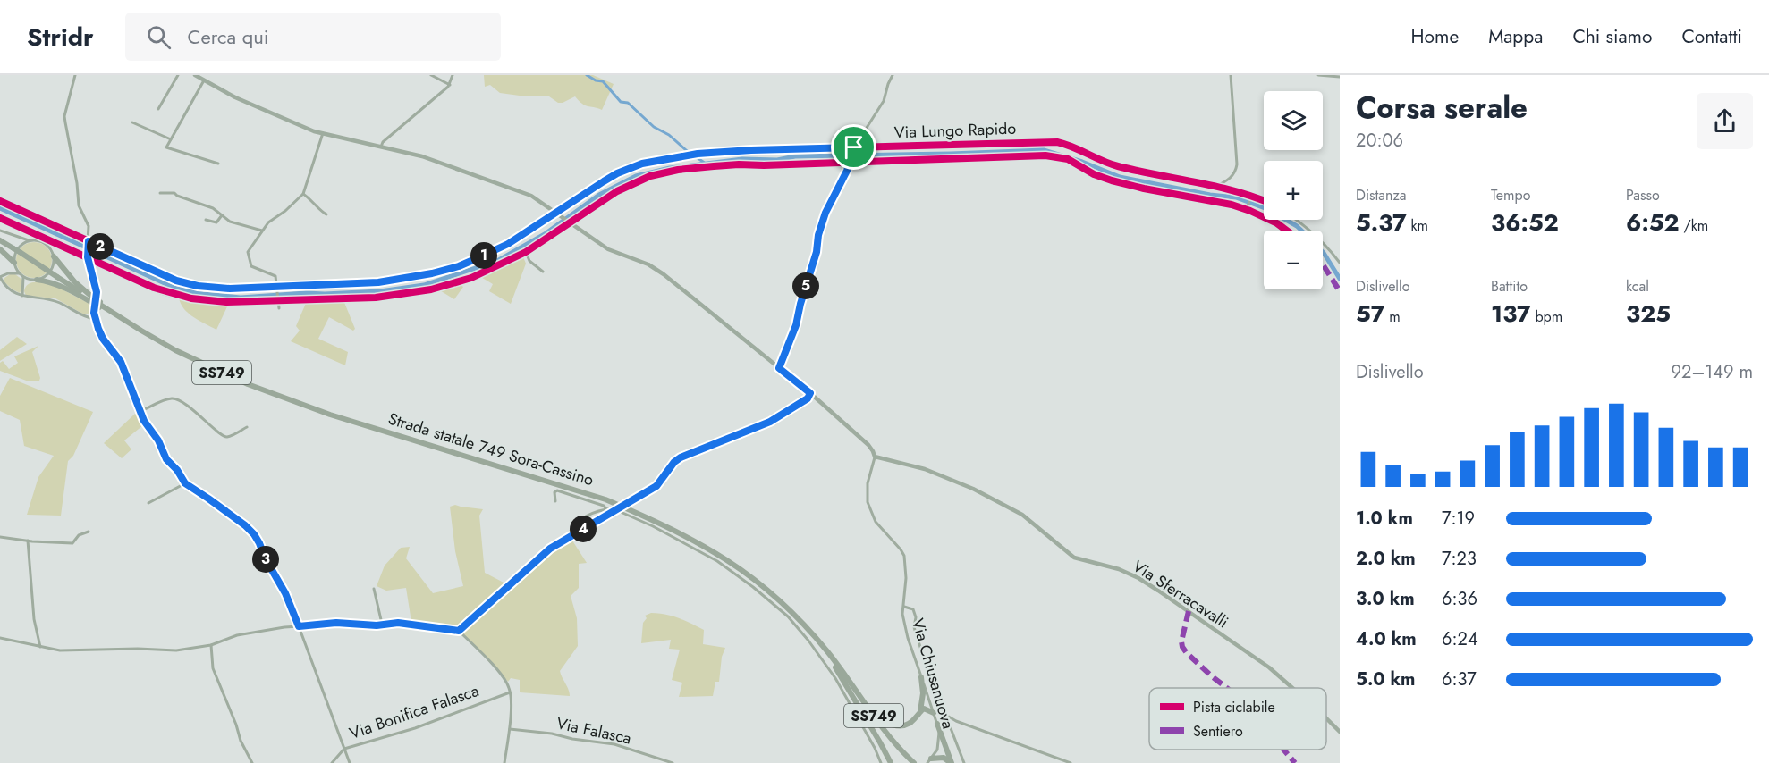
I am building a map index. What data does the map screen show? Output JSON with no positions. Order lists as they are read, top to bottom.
{
  "streets": {
    "highway": ["SS749", "Strada statale 749 Sora-Cassino"],
    "main road": ["Via Sferracavalli"],
    "street": [
      "Via Lungo Rapido",
      "Via Chiusanuova",
      "Via Bonifica Falasca",
      "Via Falasca"
    ]
  },
  "crossings": [
    ["Via Sferracavalli", "Via Chiusanuova"]
  ],
  "legend": ["Pista ciclabile", "Sentiero"],
  "page": {
    "header": "Stridr",
    "search": "Cerca qui",
    "nav": [
      "Home",
      "Mappa",
      "Chi siamo",
      "Contatti"
    ],
    "heading": ["Corsa serale", "20:06"],
    "map_buttons": ["+", "−"],
    "stats": [
      ["Distanza", "5.37 km"],
      ["Tempo", "36:52"],
      ["Passo", "6:52 /km"],
      ["Dislivello", "57 m"],
      ["Battito", "137 bpm"],
      ["kcal", "325"]
    ],
    "pins": [
      "2",
      "1",
      "5",
      "4",
      "3"
    ],
    "chart": ["Dislivello", "92–149 m"],
    "list": [
      {
        "name": "1.0 km",
        "note": "7:19"
      },
      {
        "name": "2.0 km",
        "note": "7:23"
      },
      {
        "name": "3.0 km",
        "note": "6:36"
      },
      {
        "name": "4.0 km",
        "note": "6:24"
      },
      {
        "name": "5.0 km",
        "note": "6:37"
      }
    ]
  }
}
